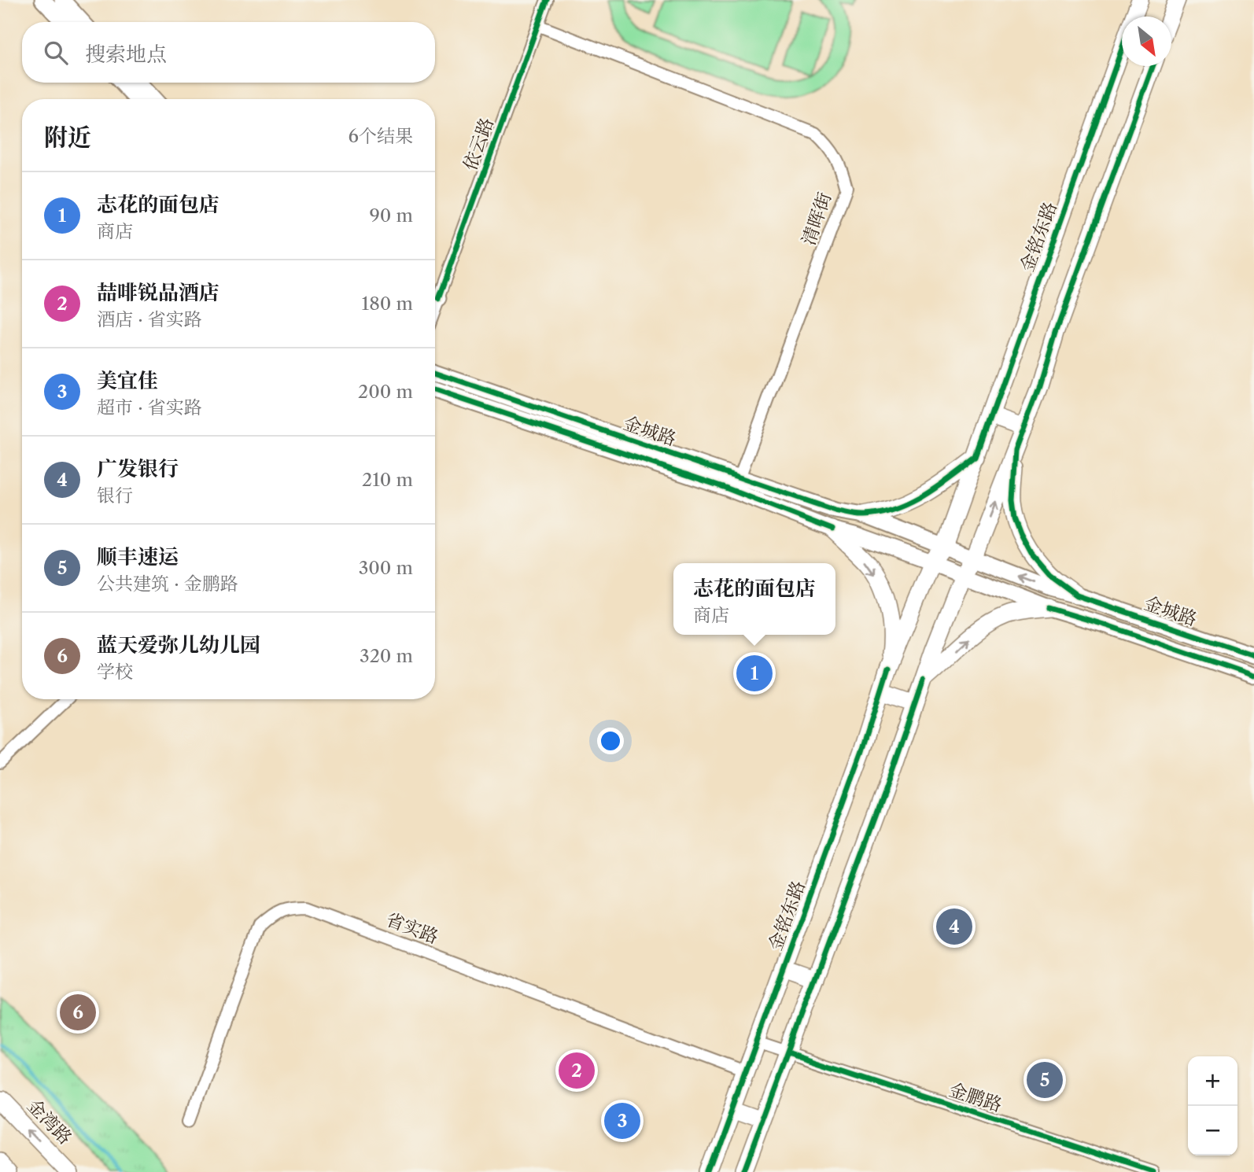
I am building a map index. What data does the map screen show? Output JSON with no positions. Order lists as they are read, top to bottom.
{
  "streets": {
    "main road": ["金铭东路", "金湾路"],
    "street": [
      "依云路",
      "清晖街",
      "金城路",
      "省实路",
      "金鹏路"
    ]
  },
  "crossings": [
    ["依云路", "清晖街"],
    ["清晖街", "金城路"],
    ["金铭东路", "金城路"],
    ["金铭东路", "省实路"],
    ["金铭东路", "金鹏路"]
  ],
  "one_way": ["金湾路"],
  "north": "bottom right",
  "page": {
    "search": "搜索地点",
    "heading": ["附近", "6个结果"],
    "list": [
      {
        "mark": "1",
        "name": "志花的面包店",
        "note": "商店",
        "value": "90 m"
      },
      {
        "mark": "2",
        "name": "喆啡锐品酒店",
        "note": "酒店 · 省实路",
        "value": "180 m"
      },
      {
        "mark": "3",
        "name": "美宜佳",
        "note": "超市 · 省实路",
        "value": "200 m"
      },
      {
        "mark": "4",
        "name": "广发银行",
        "note": "银行",
        "value": "210 m"
      },
      {
        "mark": "5",
        "name": "顺丰速运",
        "note": "公共建筑 · 金鹏路",
        "value": "300 m"
      },
      {
        "mark": "6",
        "name": "蓝天爱弥儿幼儿园",
        "note": "学校",
        "value": "320 m"
      }
    ],
    "popup": ["志花的面包店", "商店"],
    "pins": [
      "1",
      "4",
      "6",
      "2",
      "5",
      "3"
    ],
    "map_buttons": ["+", "−"]
  }
}
